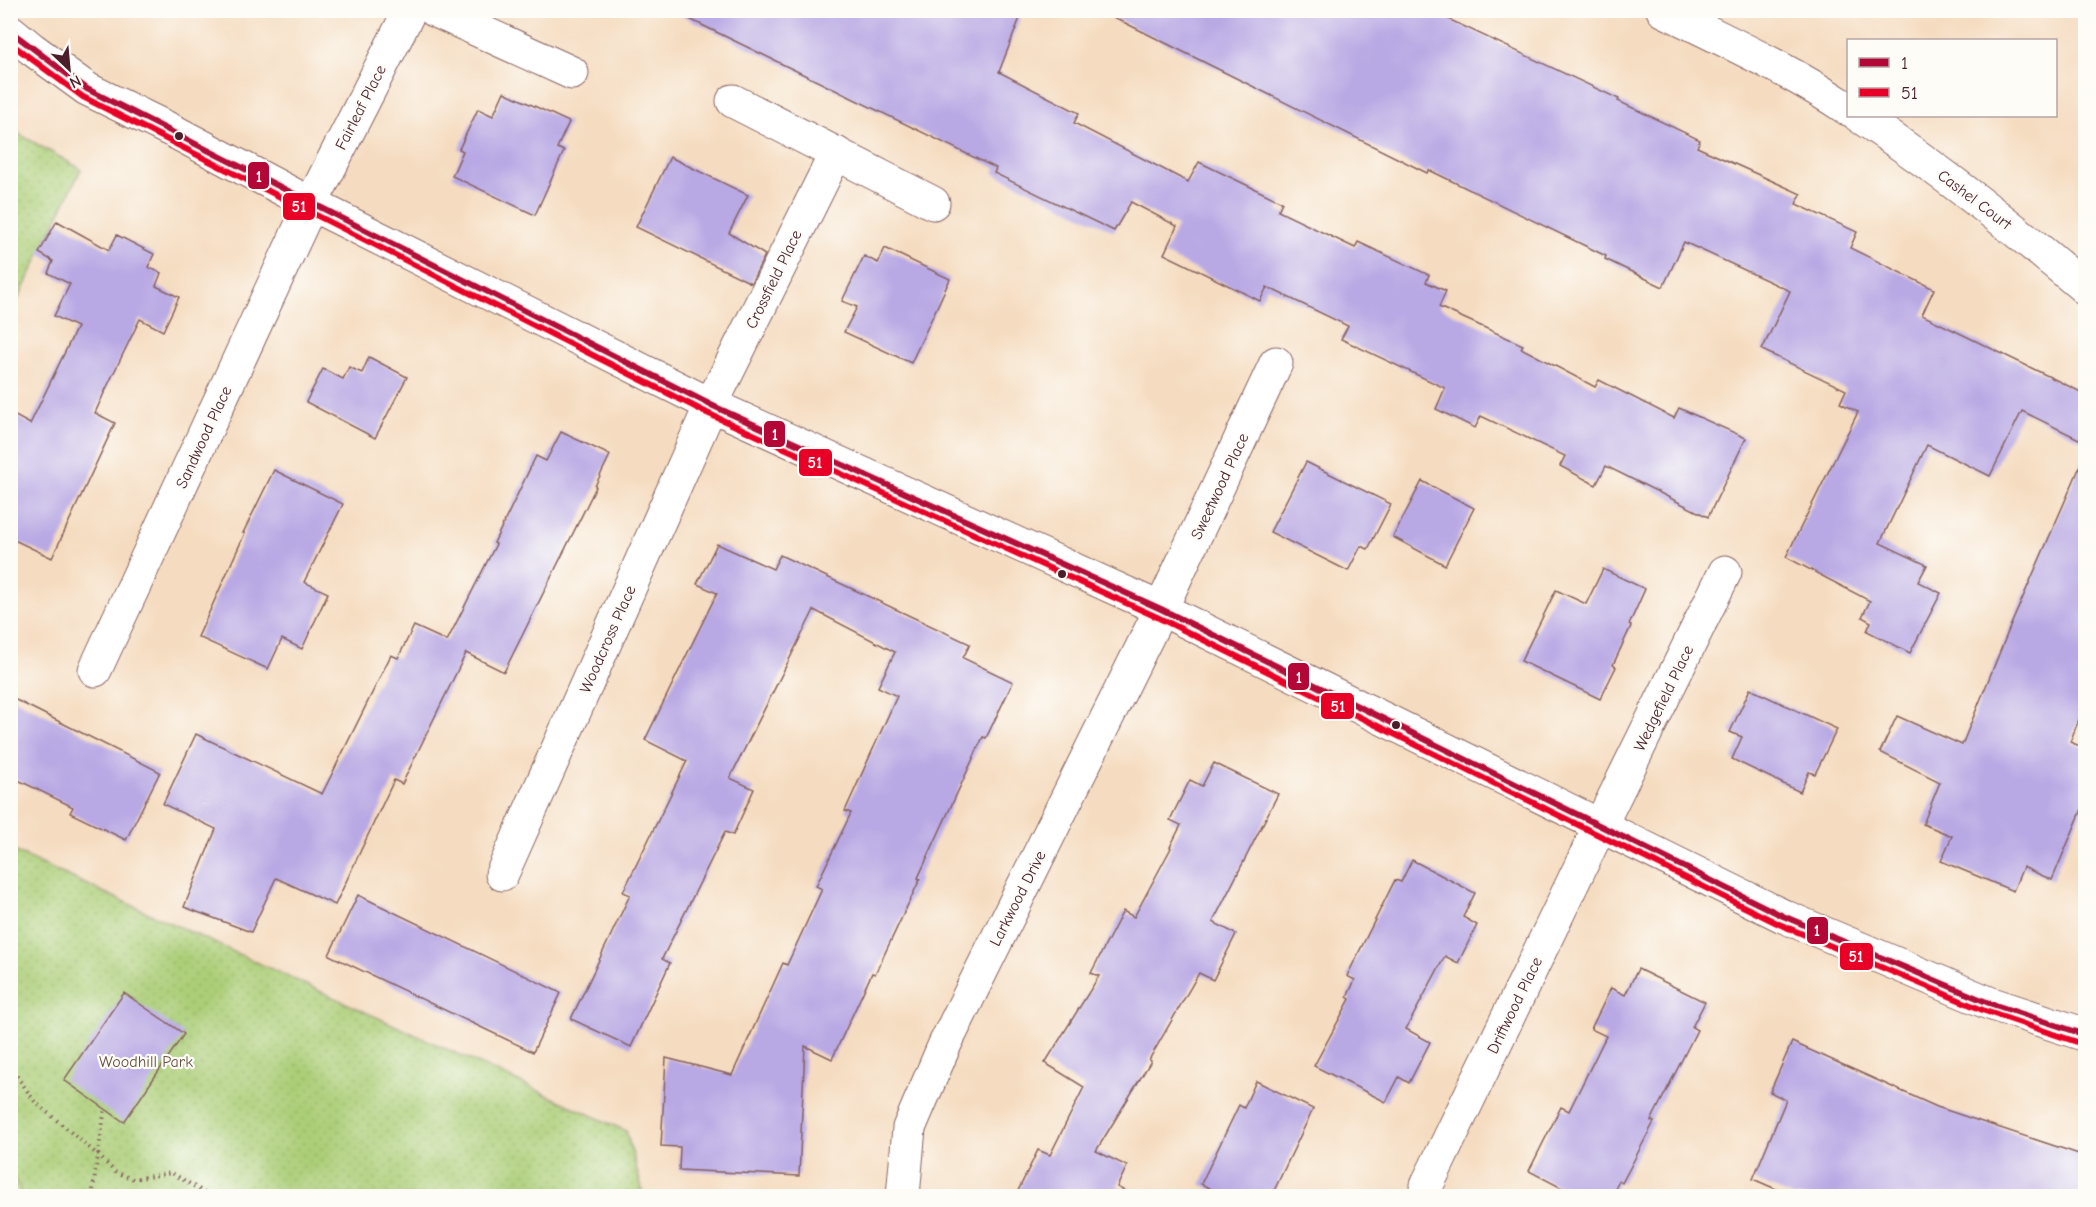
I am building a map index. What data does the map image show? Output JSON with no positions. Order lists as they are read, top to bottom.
{
  "streets": {
    "street": [
      "Fairleaf Place",
      "Cashel Court",
      "Crossfield Place",
      "Sandwood Place",
      "Sweetwood Place",
      "Woodcross Place",
      "Wedgefield Place",
      "Larkwood Drive",
      "Driftwood Place"
    ]
  },
  "crossings": [
    ["Fairleaf Place", "Sandwood Place"],
    ["Crossfield Place", "Woodcross Place"],
    ["Sweetwood Place", "Larkwood Drive"],
    ["Wedgefield Place", "Driftwood Place"]
  ],
  "parks": ["Woodhill Park"],
  "lines": ["transit line 1", "transit line 51"],
  "legend": ["1", "51"],
  "north": "bottom right"
}
